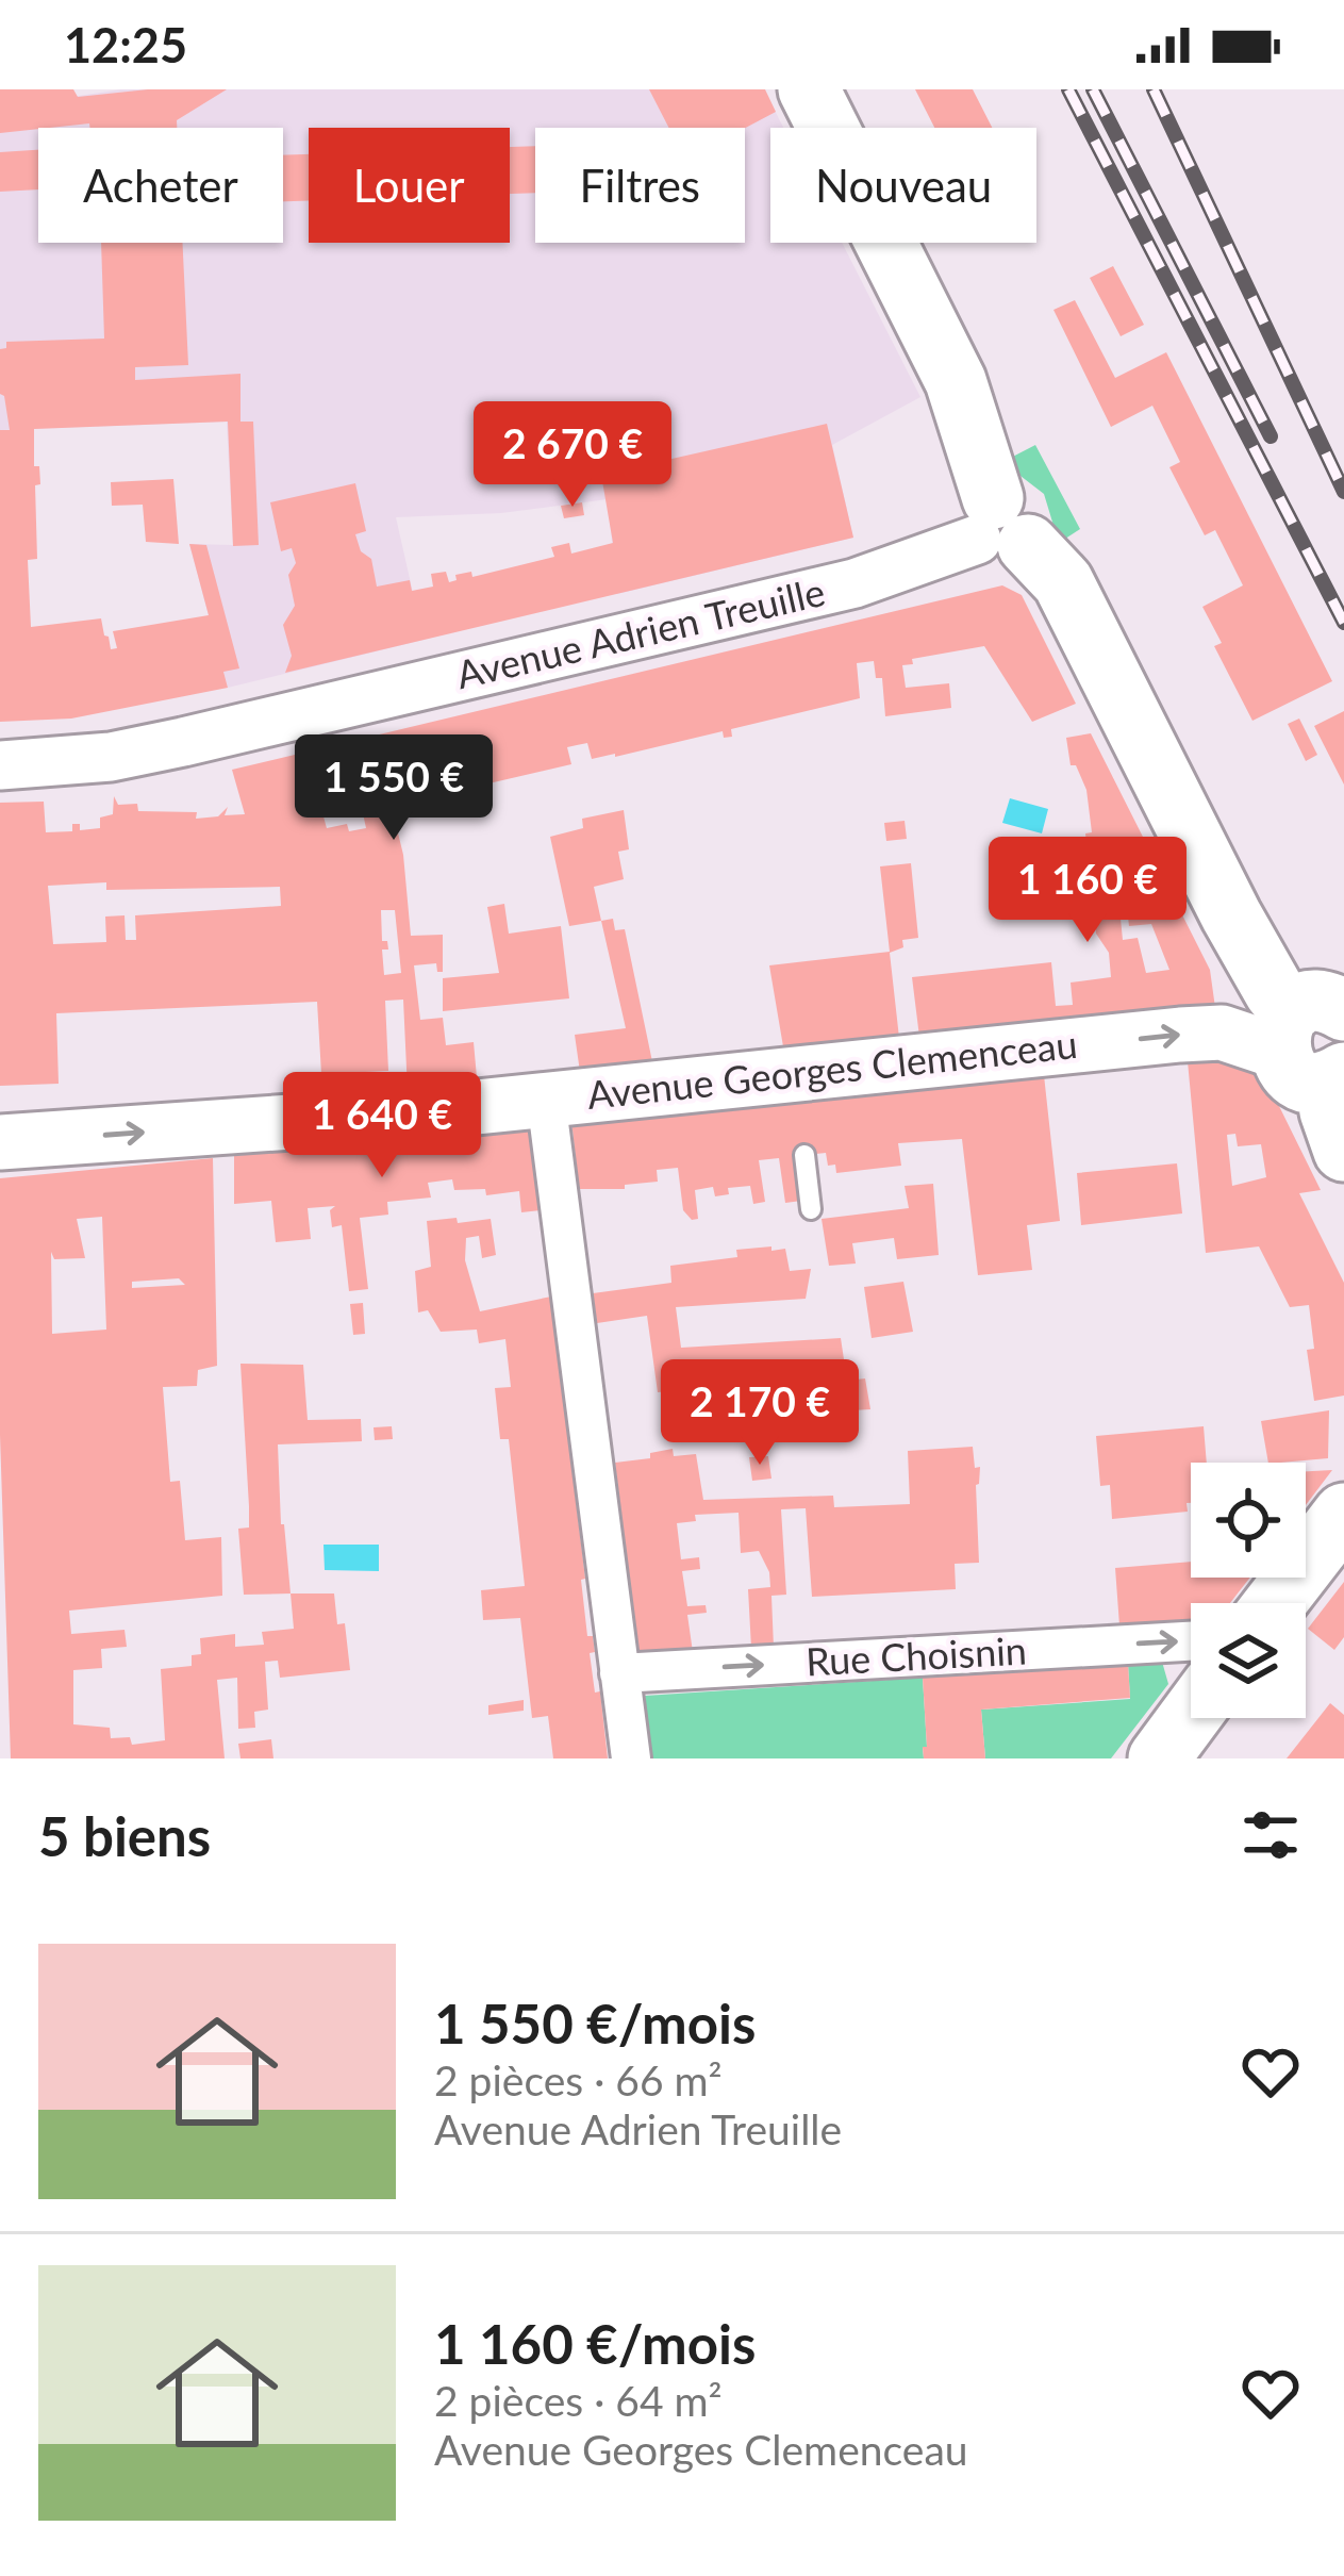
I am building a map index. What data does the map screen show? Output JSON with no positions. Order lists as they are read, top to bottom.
{
  "streets": {
    "main road": ["Avenue Georges Clemenceau"],
    "street": ["Avenue Adrien Treuille", "Rue Choisnin"]
  },
  "one_way": ["Avenue Georges Clemenceau", "Rue Choisnin"],
  "page": {
    "status": "12:25",
    "chip": [
      "Acheter",
      "Louer",
      "Filtres",
      "Nouveau"
    ],
    "price": [
      "2 670 €",
      "1 550 €",
      "1 160 €",
      "1 640 €",
      "2 170 €"
    ],
    "heading": "5 biens",
    "list": [
      {
        "name": "1 550 €/mois",
        "note": "2 pièces · 66 m² · Avenue Adrien Treuille"
      },
      {
        "name": "1 160 €/mois",
        "note": "2 pièces · 64 m² · Avenue Georges Clemenceau"
      }
    ]
  }
}
